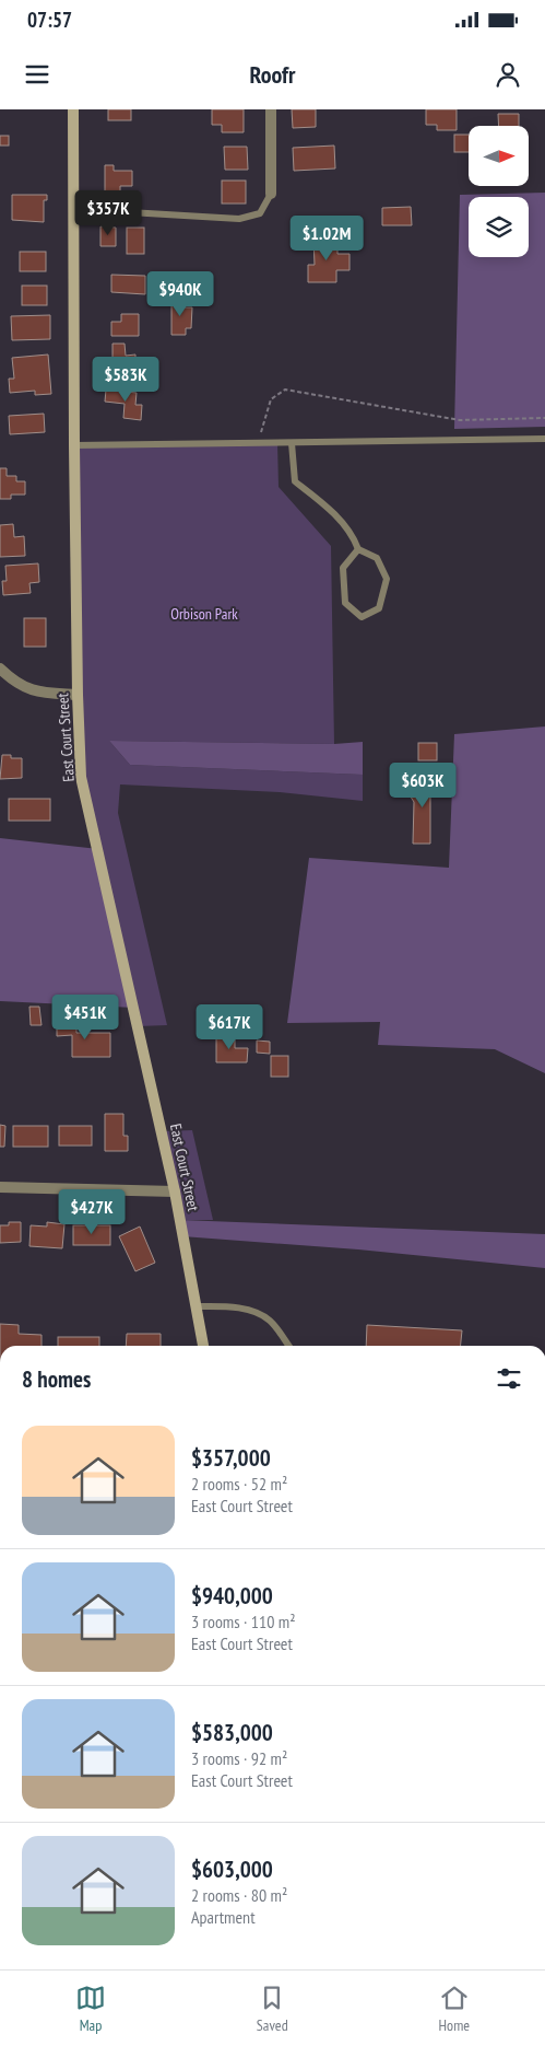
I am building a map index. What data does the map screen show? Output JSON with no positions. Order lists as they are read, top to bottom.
{
  "streets": {
    "main road": ["East Court Street"]
  },
  "parks": ["Orbison Park"],
  "north": "right",
  "page": {
    "status": "07:57",
    "header": "Roofr",
    "price": [
      "$357K",
      "$1.02M",
      "$940K",
      "$583K",
      "$603K",
      "$451K",
      "$617K",
      "$427K"
    ],
    "heading": "8 homes",
    "list": [
      {
        "name": "$357,000",
        "note": "2 rooms · 52 m² · East Court Street"
      },
      {
        "name": "$940,000",
        "note": "3 rooms · 110 m² · East Court Street"
      },
      {
        "name": "$583,000",
        "note": "3 rooms · 92 m² · East Court Street"
      },
      {
        "name": "$603,000",
        "note": "2 rooms · 80 m² · Apartment"
      }
    ],
    "tabs": ["Map", "Saved", "Home"]
  }
}
